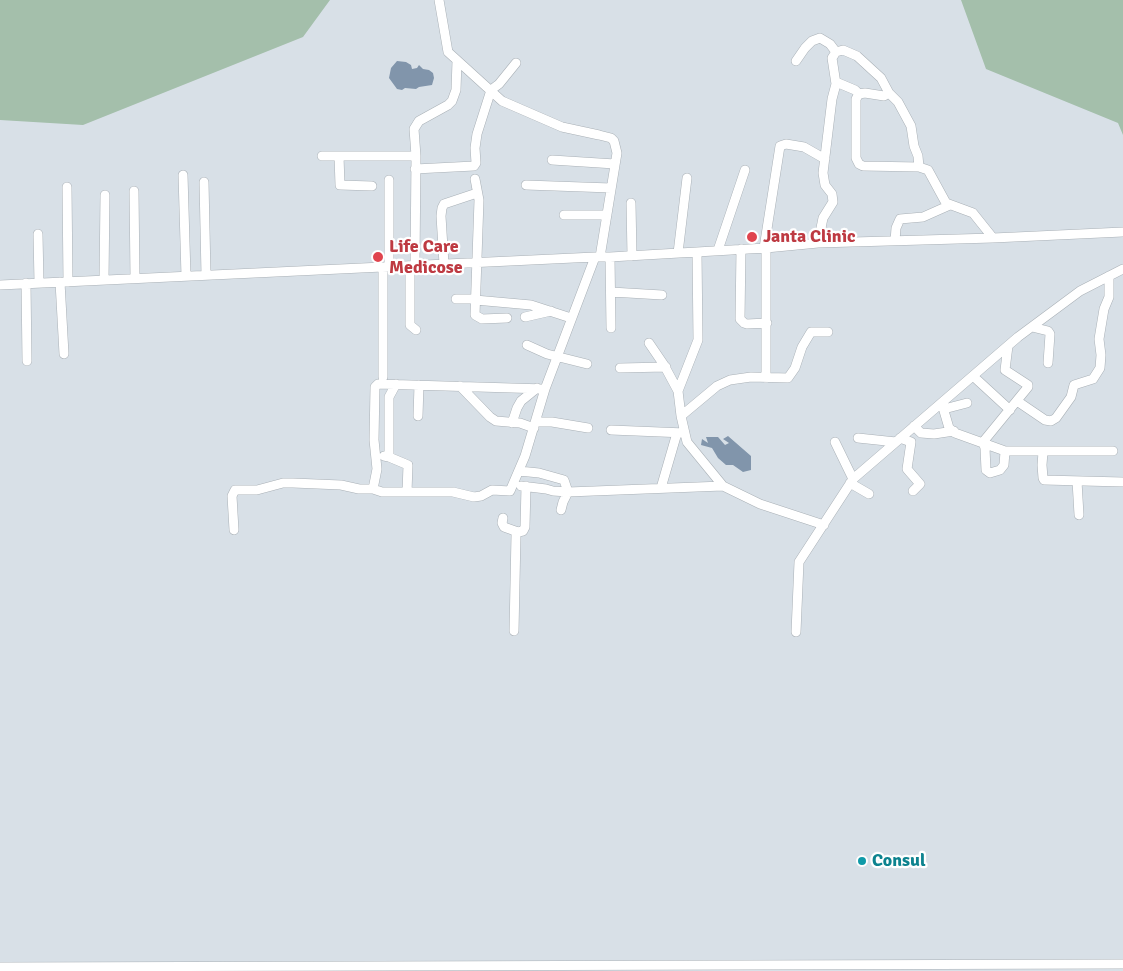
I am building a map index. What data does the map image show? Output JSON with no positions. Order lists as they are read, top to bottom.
{
  "places": ["Janta Clinic", "Life Care Medicose", "Consul"]
}
